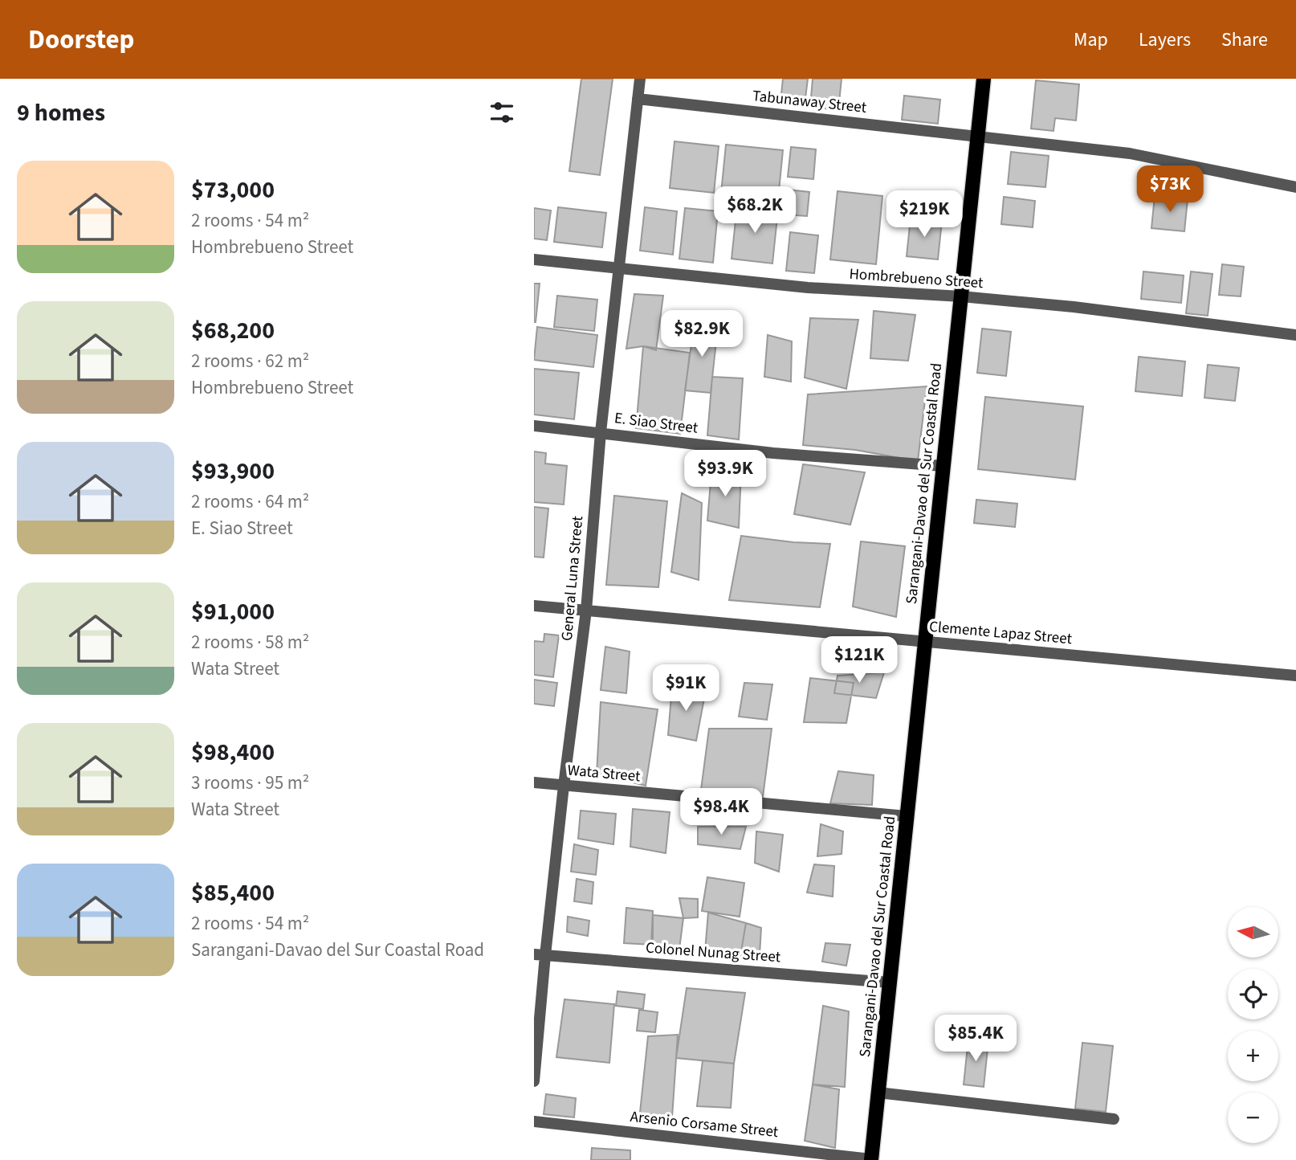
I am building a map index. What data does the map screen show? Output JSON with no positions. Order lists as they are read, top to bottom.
{
  "streets": {
    "main road": ["Sarangani-Davao del Sur Coastal Road"],
    "street": [
      "Tabunaway Street",
      "Hombrebueno Street",
      "E. Siao Street",
      "General Luna Street",
      "Clemente Lapaz Street",
      "Wata Street",
      "Colonel Nunag Street",
      "Arsenio Corsame Street"
    ]
  },
  "crossings": [
    ["Tabunaway Street", "Sarangani-Davao del Sur Coastal Road"],
    ["Tabunaway Street", "General Luna Street"],
    ["Hombrebueno Street", "Sarangani-Davao del Sur Coastal Road"],
    ["Hombrebueno Street", "General Luna Street"],
    ["E. Siao Street", "Sarangani-Davao del Sur Coastal Road"],
    ["E. Siao Street", "General Luna Street"],
    ["Sarangani-Davao del Sur Coastal Road", "Clemente Lapaz Street"],
    ["Sarangani-Davao del Sur Coastal Road", "Wata Street"],
    ["Sarangani-Davao del Sur Coastal Road", "Colonel Nunag Street"],
    ["Sarangani-Davao del Sur Coastal Road", "Arsenio Corsame Street"],
    ["General Luna Street", "Clemente Lapaz Street"],
    ["General Luna Street", "Wata Street"],
    ["General Luna Street", "Colonel Nunag Street"]
  ],
  "north": "left",
  "page": {
    "header": "Doorstep",
    "nav": ["Map", "Layers", "Share"],
    "heading": "9 homes",
    "list": [
      {
        "name": "$73,000",
        "note": "2 rooms · 54 m² · Hombrebueno Street"
      },
      {
        "name": "$68,200",
        "note": "2 rooms · 62 m² · Hombrebueno Street"
      },
      {
        "name": "$93,900",
        "note": "2 rooms · 64 m² · E. Siao Street"
      },
      {
        "name": "$91,000",
        "note": "2 rooms · 58 m² · Wata Street"
      },
      {
        "name": "$98,400",
        "note": "3 rooms · 95 m² · Wata Street"
      },
      {
        "name": "$85,400",
        "note": "2 rooms · 54 m² · Sarangani-Davao del Sur Coastal Road"
      }
    ],
    "price": [
      "$73K",
      "$68.2K",
      "$219K",
      "$82.9K",
      "$93.9K",
      "$121K",
      "$91K",
      "$98.4K",
      "$85.4K"
    ],
    "map_buttons": ["+", "−"]
  }
}
